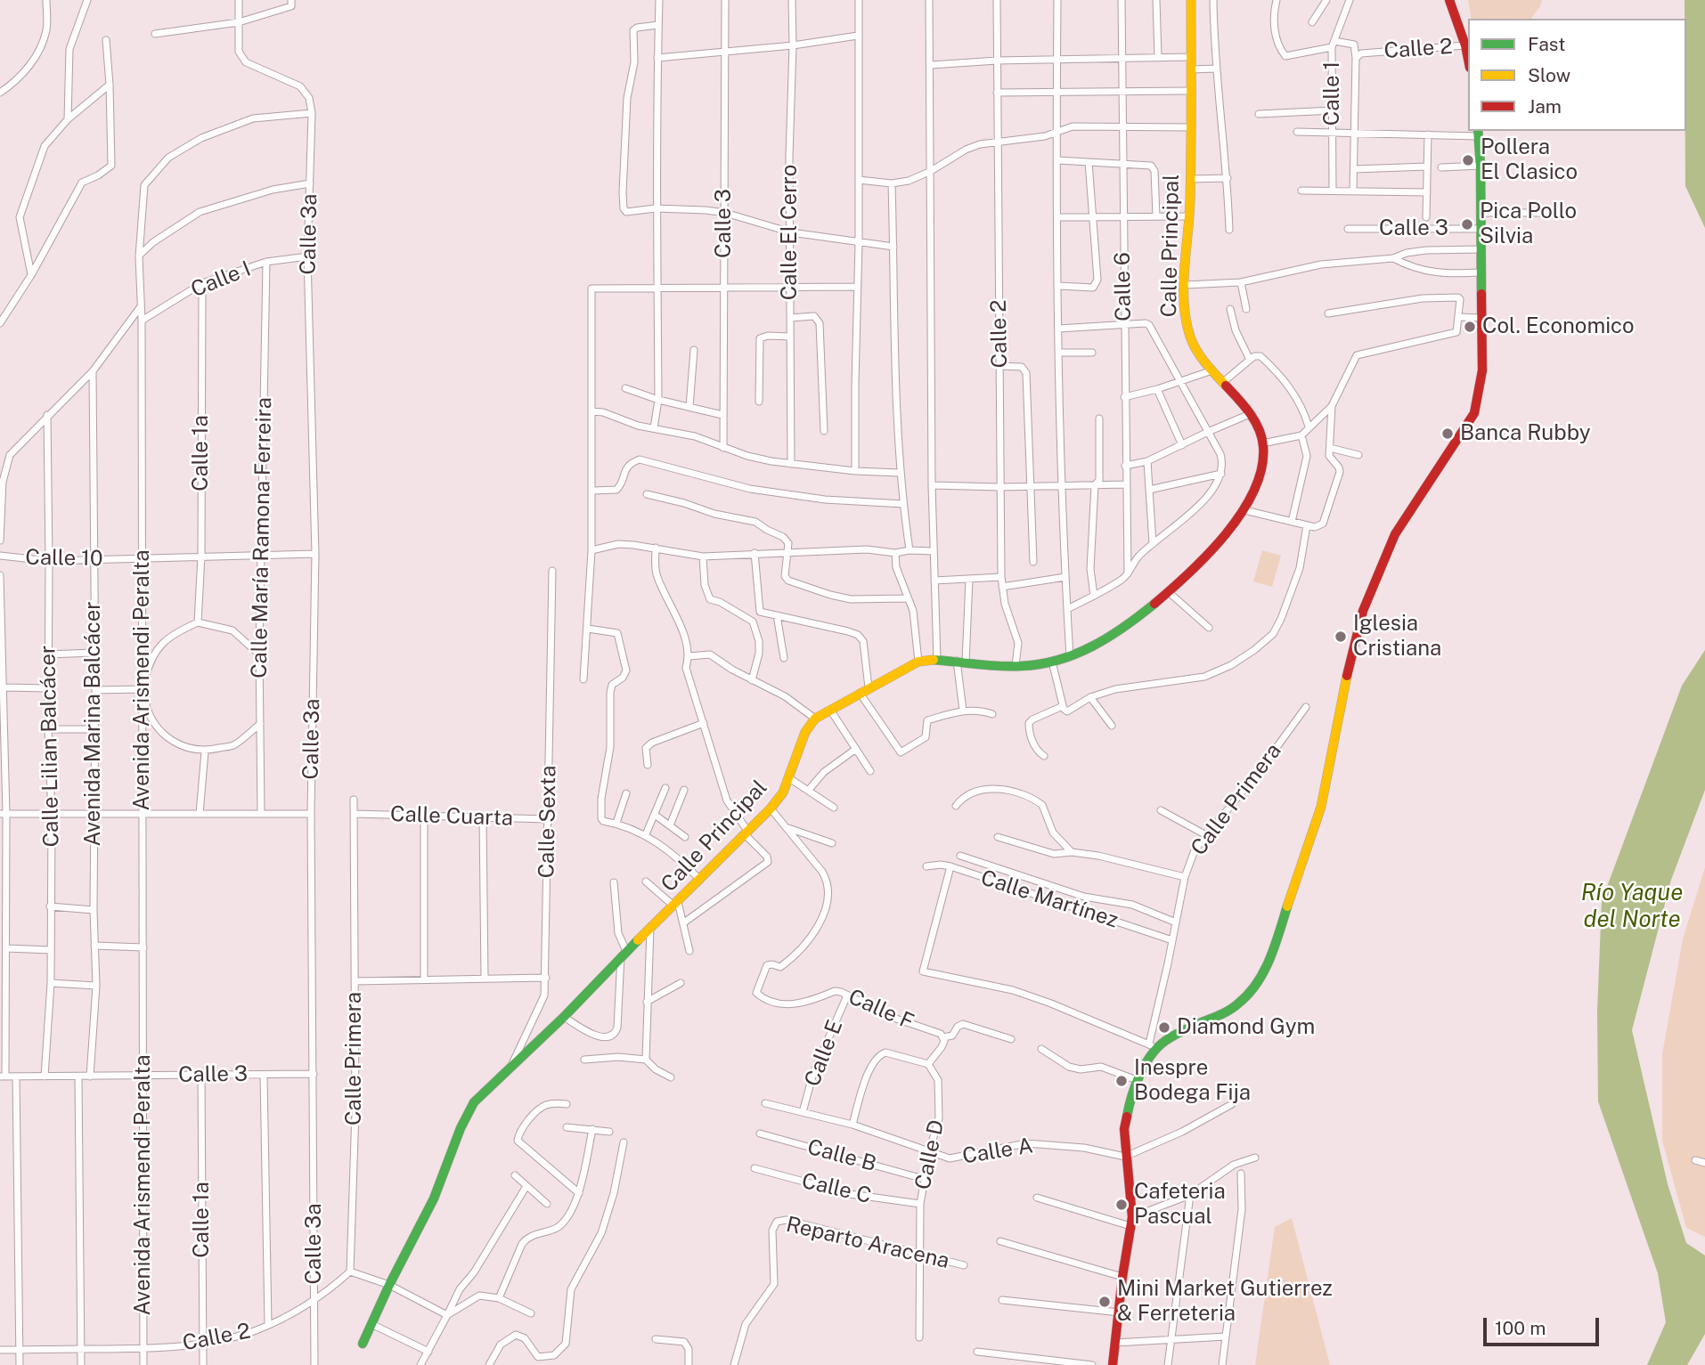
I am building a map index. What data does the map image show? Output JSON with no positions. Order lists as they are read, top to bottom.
{
  "streets": {
    "street": [
      "Calle 2",
      "Calle 1",
      "Calle 3",
      "Calle El Cerro",
      "Calle 3a",
      "Calle Principal",
      "Calle I",
      "Calle 6",
      "Calle 1a",
      "Calle María Ramona Ferreira",
      "Calle 10",
      "Avenida Arismendi Peralta",
      "Avenida Marina Balcácer",
      "Calle Lilian Balcácer",
      "Calle Primera",
      "Calle Cuarta",
      "Calle Sexta",
      "Calle Martínez",
      "Calle F",
      "Calle E",
      "Calle A",
      "Calle D",
      "Calle B",
      "Calle C",
      "Reparto Aracena"
    ]
  },
  "crossings": [
    ["Calle 2", "Calle 3a"],
    ["Calle 2", "Calle Principal"],
    ["Calle 2", "Calle 1a"],
    ["Calle 2", "Avenida Arismendi Peralta"],
    ["Calle 3", "Calle 3a"],
    ["Calle 3", "Calle 1a"],
    ["Calle 3", "Avenida Arismendi Peralta"],
    ["Calle 3", "Avenida Marina Balcácer"],
    ["Calle 3", "Calle Lilian Balcácer"],
    ["Calle 3a", "Calle I"],
    ["Calle 3a", "Calle 10"],
    ["Calle 3a", "Avenida Arismendi Peralta"],
    ["Calle Principal", "Calle Sexta"],
    ["Calle I", "Calle 1a"],
    ["Calle I", "Calle María Ramona Ferreira"],
    ["Calle I", "Avenida Arismendi Peralta"],
    ["Calle 1a", "Calle María Ramona Ferreira"],
    ["Calle 1a", "Calle 10"],
    ["Calle 1a", "Avenida Arismendi Peralta"],
    ["Calle María Ramona Ferreira", "Calle 10"],
    ["Calle María Ramona Ferreira", "Avenida Arismendi Peralta"],
    ["Calle 10", "Avenida Arismendi Peralta"],
    ["Calle 10", "Avenida Marina Balcácer"],
    ["Calle 10", "Calle Lilian Balcácer"],
    ["Calle Primera", "Calle Cuarta"],
    ["Calle Primera", "Calle Martínez"],
    ["Calle Cuarta", "Calle Sexta"],
    ["Calle F", "Calle E"],
    ["Calle E", "Calle A"],
    ["Calle A", "Calle D"],
    ["Calle D", "Calle B"],
    ["Calle D", "Calle C"],
    ["Calle D", "Reparto Aracena"]
  ],
  "water": ["Río Yaque del Norte"],
  "places": [
    "Pollera El Clasico",
    "Pica Pollo Silvia",
    "Col. Economico",
    "Banca Rubby",
    "Iglesia Cristiana",
    "Diamond Gym",
    "Inespre Bodega Fija",
    "Cafeteria Pascual",
    "Mini Market Gutierrez & Ferreteria"
  ],
  "legend": ["Fast", "Slow", "Jam"],
  "scale_bar": "100 m"
}
